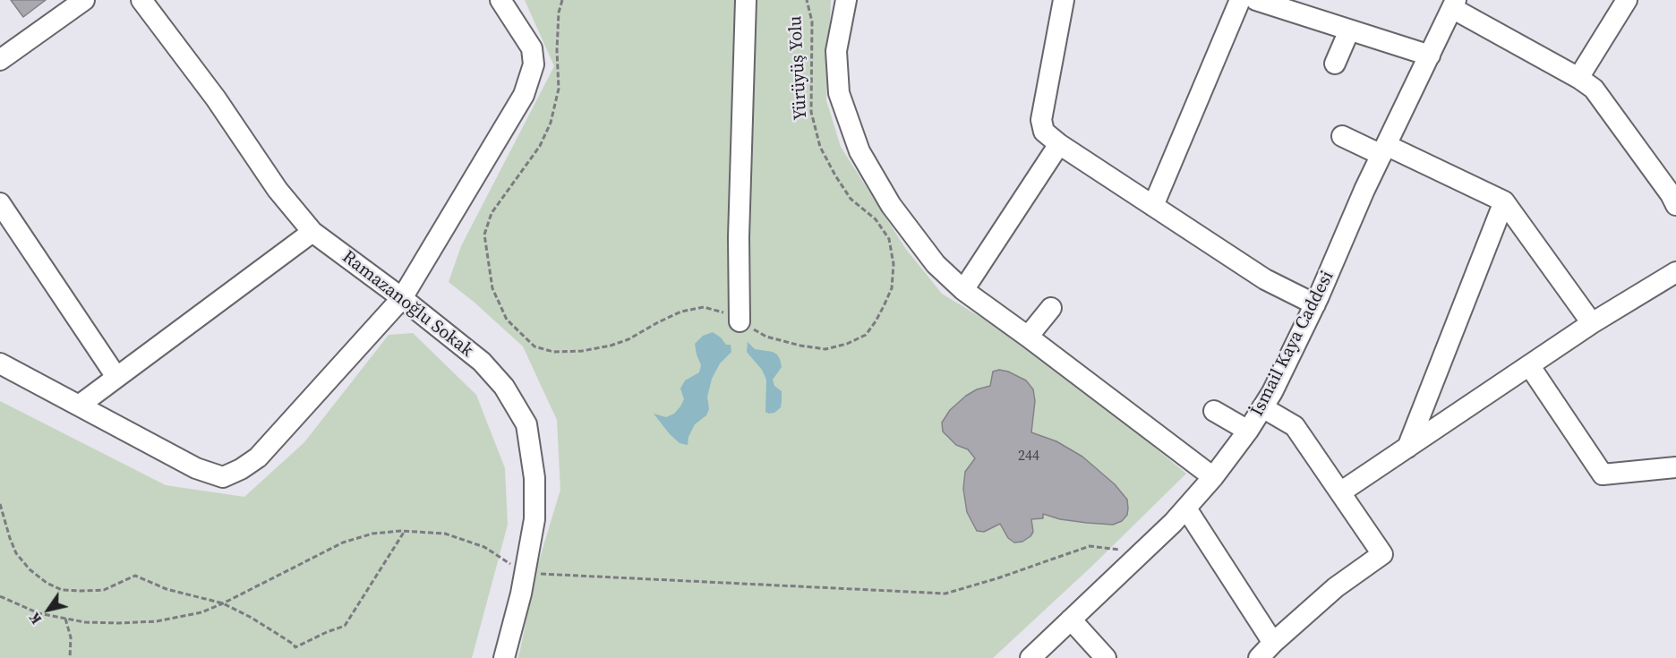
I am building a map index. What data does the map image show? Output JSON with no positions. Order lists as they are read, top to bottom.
{
  "streets": {
    "street": ["Ramazanoğlu Sokak", "İsmail Kaya Caddesi"],
    "path": ["Yürüyüş Yolu"]
  },
  "house_numbers": ["244"],
  "north": "bottom left"
}
